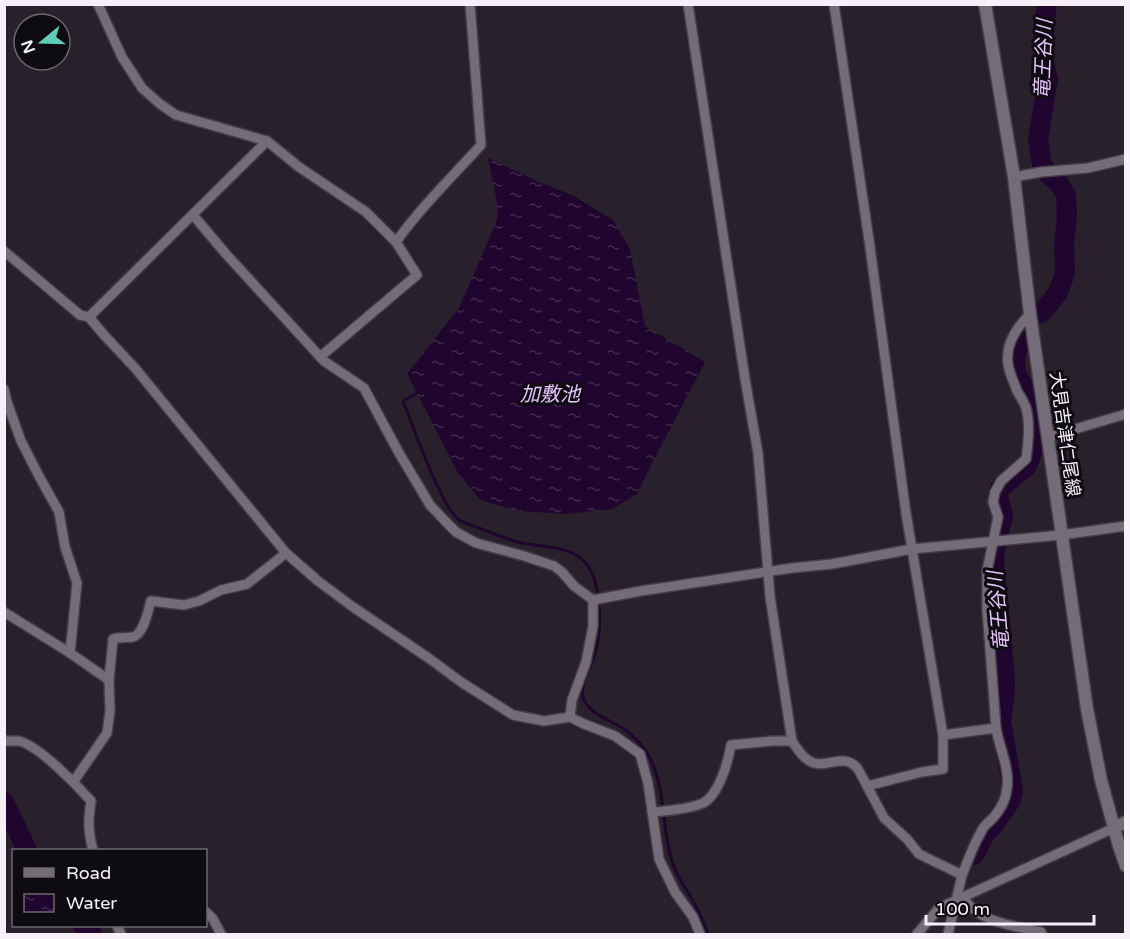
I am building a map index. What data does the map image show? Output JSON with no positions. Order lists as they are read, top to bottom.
{
  "streets": {
    "main road": ["大見吉津仁尾線"]
  },
  "water": ["竜王谷川", "加敷池"],
  "legend": ["Road", "Water"],
  "scale_bar": "100 m",
  "north": "left"
}
